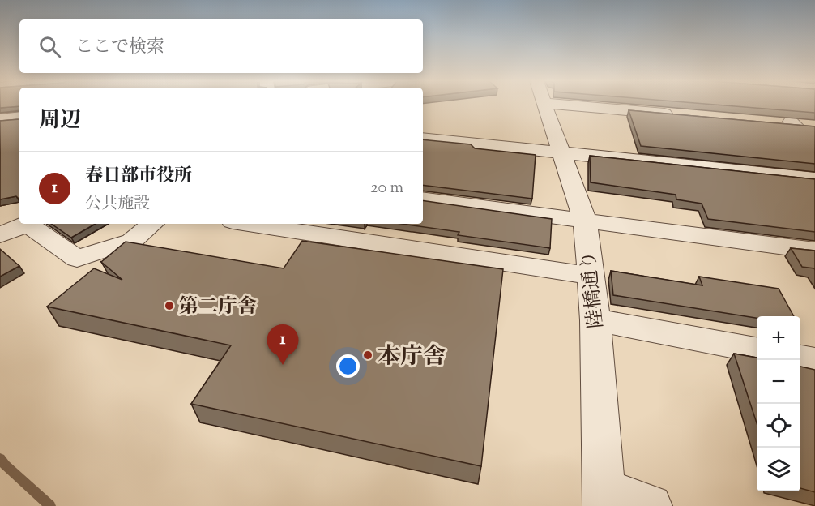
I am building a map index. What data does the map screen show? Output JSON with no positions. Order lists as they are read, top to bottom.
{
  "streets": {
    "street": ["陸橋通り"]
  },
  "places": ["第二庁舎", "本庁舎"],
  "page": {
    "search": "ここで検索",
    "heading": "周辺",
    "list": [
      {
        "mark": "1",
        "name": "春日部市役所",
        "note": "公共施設",
        "value": "20 m"
      }
    ],
    "map_buttons": ["+", "−"],
    "pins": "1"
  }
}
